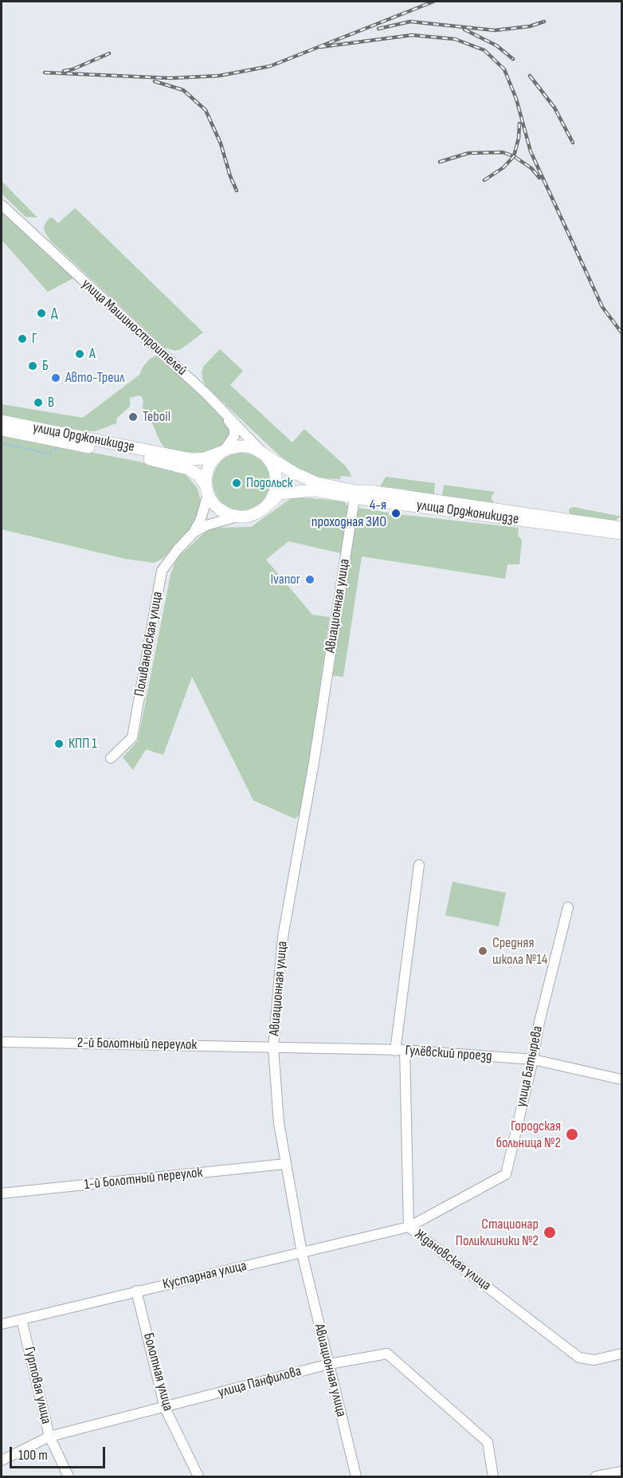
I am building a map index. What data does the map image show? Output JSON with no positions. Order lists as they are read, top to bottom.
{
  "streets": {
    "main road": ["улица Орджоникидзе"],
    "street": [
      "улица Машиностроителей",
      "Авиационная улица",
      "Поливановская улица",
      "2-й Болотный переулок",
      "Гулёвский проезд",
      "улица Батырева",
      "1-й Болотный переулок",
      "Ждановская улица",
      "Кустарная улица",
      "Болотная улица",
      "улица Панфилова",
      "Гуртовая улица"
    ]
  },
  "crossings": [
    ["улица Машиностроителей", "улица Орджоникидзе"],
    ["улица Орджоникидзе", "Авиационная улица"],
    ["Авиационная улица", "2-й Болотный переулок"],
    ["Авиационная улица", "Гулёвский проезд"],
    ["Авиационная улица", "1-й Болотный переулок"],
    ["Авиационная улица", "Кустарная улица"],
    ["Авиационная улица", "улица Панфилова"],
    ["2-й Болотный переулок", "Гулёвский проезд"],
    ["Гулёвский проезд", "улица Батырева"],
    ["Гулёвский проезд", "Ждановская улица"],
    ["улица Батырева", "Ждановская улица"],
    ["улица Батырева", "Кустарная улица"],
    ["Ждановская улица", "Кустарная улица"],
    ["Кустарная улица", "Болотная улица"],
    ["Кустарная улица", "Гуртовая улица"],
    ["Болотная улица", "улица Панфилова"],
    ["улица Панфилова", "Гуртовая улица"]
  ],
  "places": [
    "Д",
    "Г",
    "А",
    "Б",
    "Авто-Треил",
    "В",
    "Teboil",
    "Подольск",
    "4-я проходная ЗИО",
    "Ivanor",
    "КПП 1",
    "Средняя школа №14",
    "Городская больница №2",
    "Стационар Поликлиники №2"
  ],
  "scale_bar": "100 m"
}
